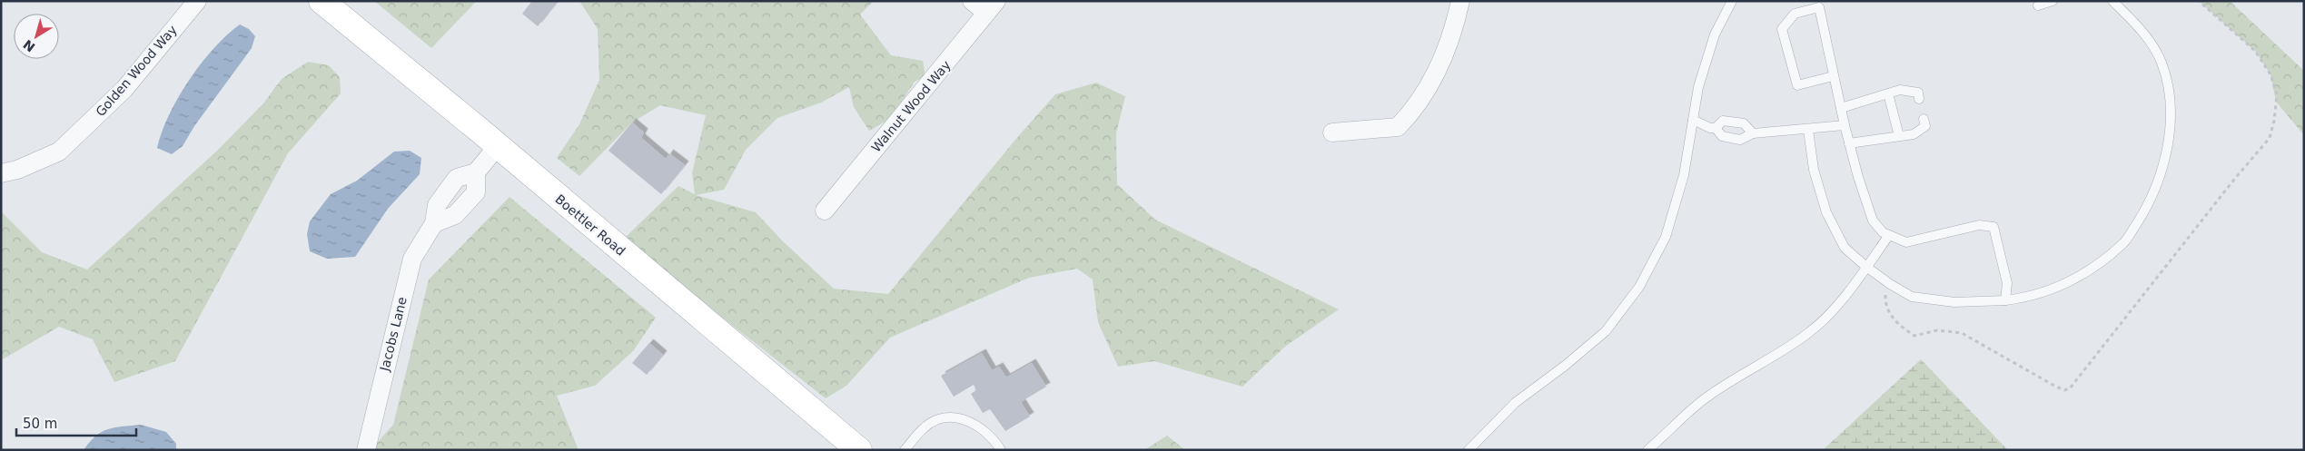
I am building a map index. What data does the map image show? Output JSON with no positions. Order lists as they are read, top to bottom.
{
  "streets": {
    "street": [
      "Golden Wood Way",
      "Walnut Wood Way",
      "Boettler Road",
      "Jacobs Lane"
    ]
  },
  "crossings": [
    ["Boettler Road", "Jacobs Lane"]
  ],
  "scale_bar": "50 m",
  "north": "bottom left"
}
